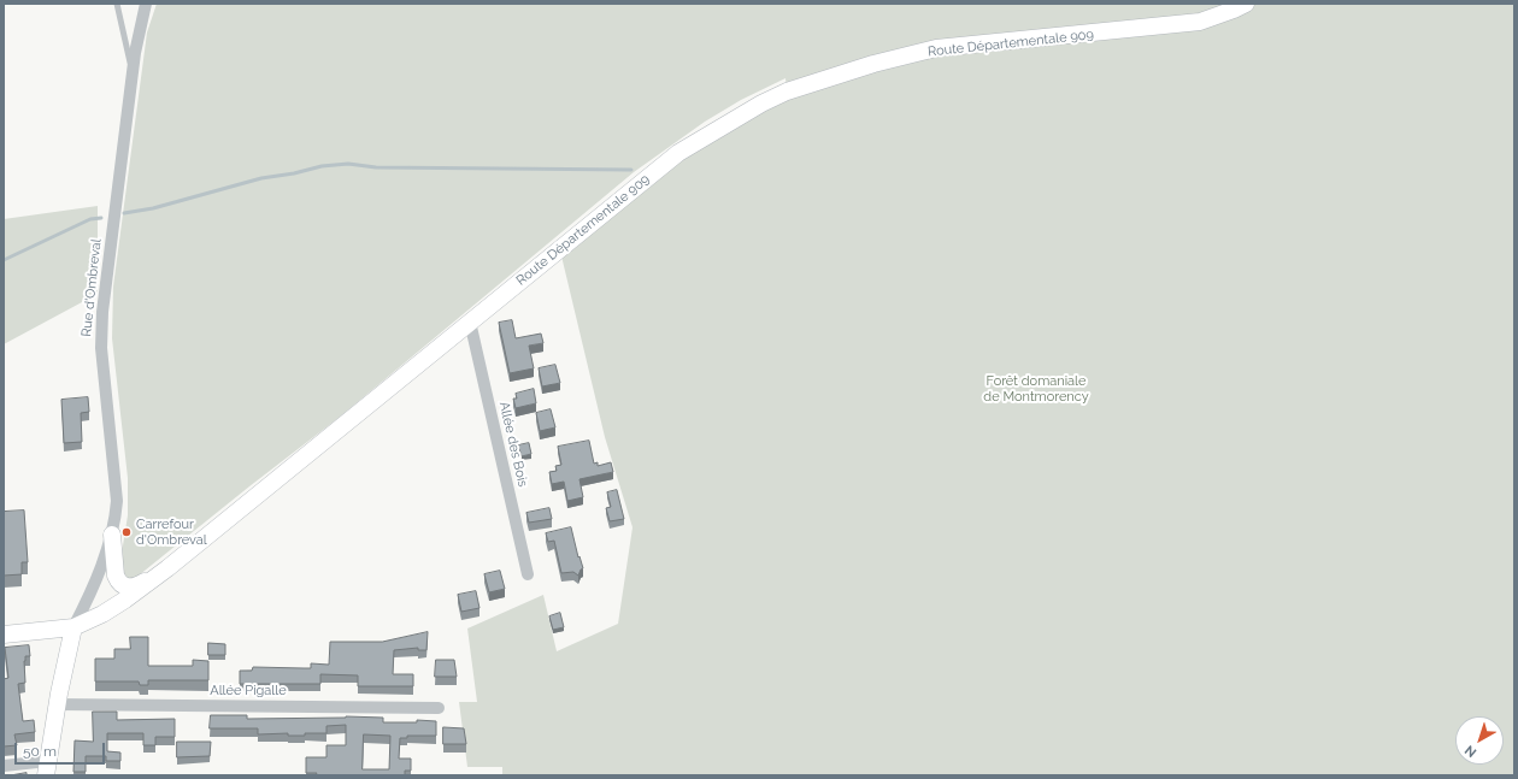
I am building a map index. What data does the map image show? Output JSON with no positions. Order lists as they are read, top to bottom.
{
  "streets": {
    "main road": ["Route Départementale 909"],
    "street": ["Rue d'Ombreval", "Allée des Bois", "Allée Pigalle"]
  },
  "crossings": [
    ["Route Départementale 909", "Rue d'Ombreval"],
    ["Route Départementale 909", "Allée des Bois"]
  ],
  "parks": ["Forêt domaniale de Montmorency"],
  "places": ["Carrefour d'Ombreval"],
  "scale_bar": "50 m",
  "north": "bottom left"
}
